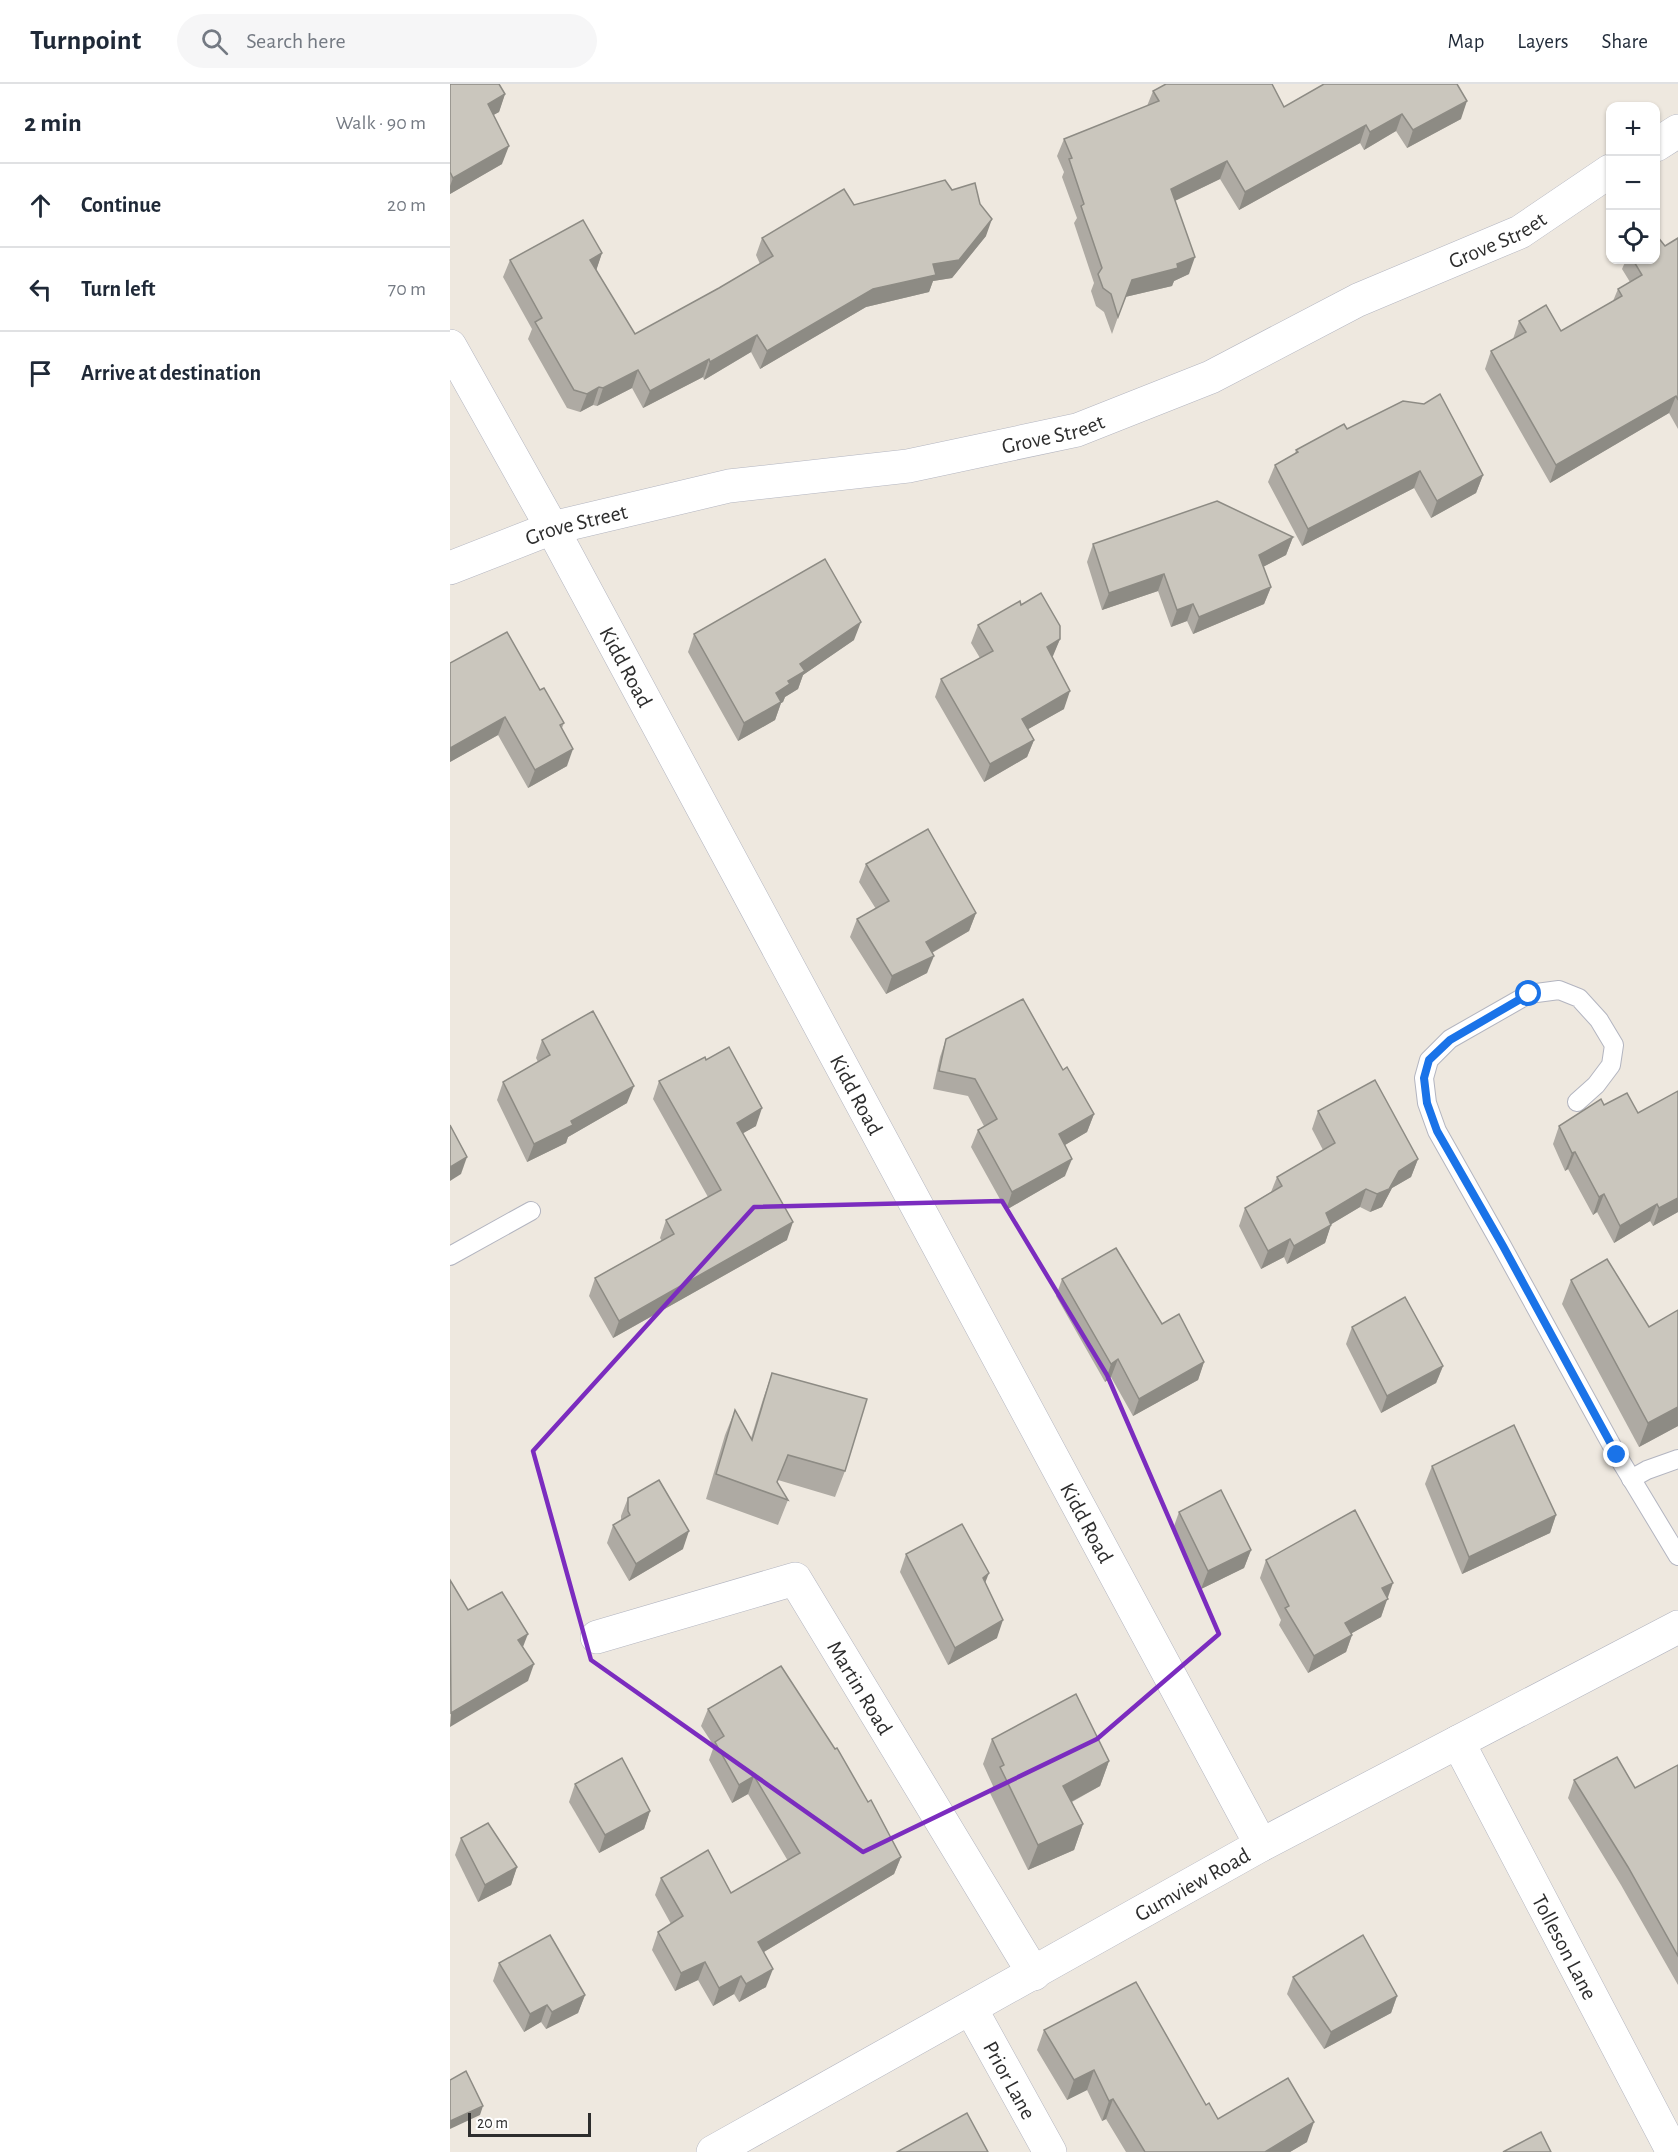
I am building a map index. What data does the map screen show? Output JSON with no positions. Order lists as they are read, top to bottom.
{
  "streets": {
    "street": [
      "Grove Street",
      "Kidd Road",
      "Martin Road",
      "Gumview Road",
      "Tolleson Lane",
      "Prior Lane"
    ]
  },
  "crossings": [
    ["Grove Street", "Kidd Road"],
    ["Kidd Road", "Gumview Road"],
    ["Martin Road", "Gumview Road"],
    ["Gumview Road", "Tolleson Lane"],
    ["Gumview Road", "Prior Lane"]
  ],
  "scale_bar": "20 m",
  "page": {
    "header": "Turnpoint",
    "search": "Search here",
    "nav": ["Map", "Layers", "Share"],
    "heading": ["2 min", "Walk · 90 m"],
    "map_buttons": ["+", "−"],
    "list": [
      ["Continue", "20 m"],
      ["Turn left", "70 m"],
      "Arrive at destination"
    ],
    "scale": "20 m"
  }
}
